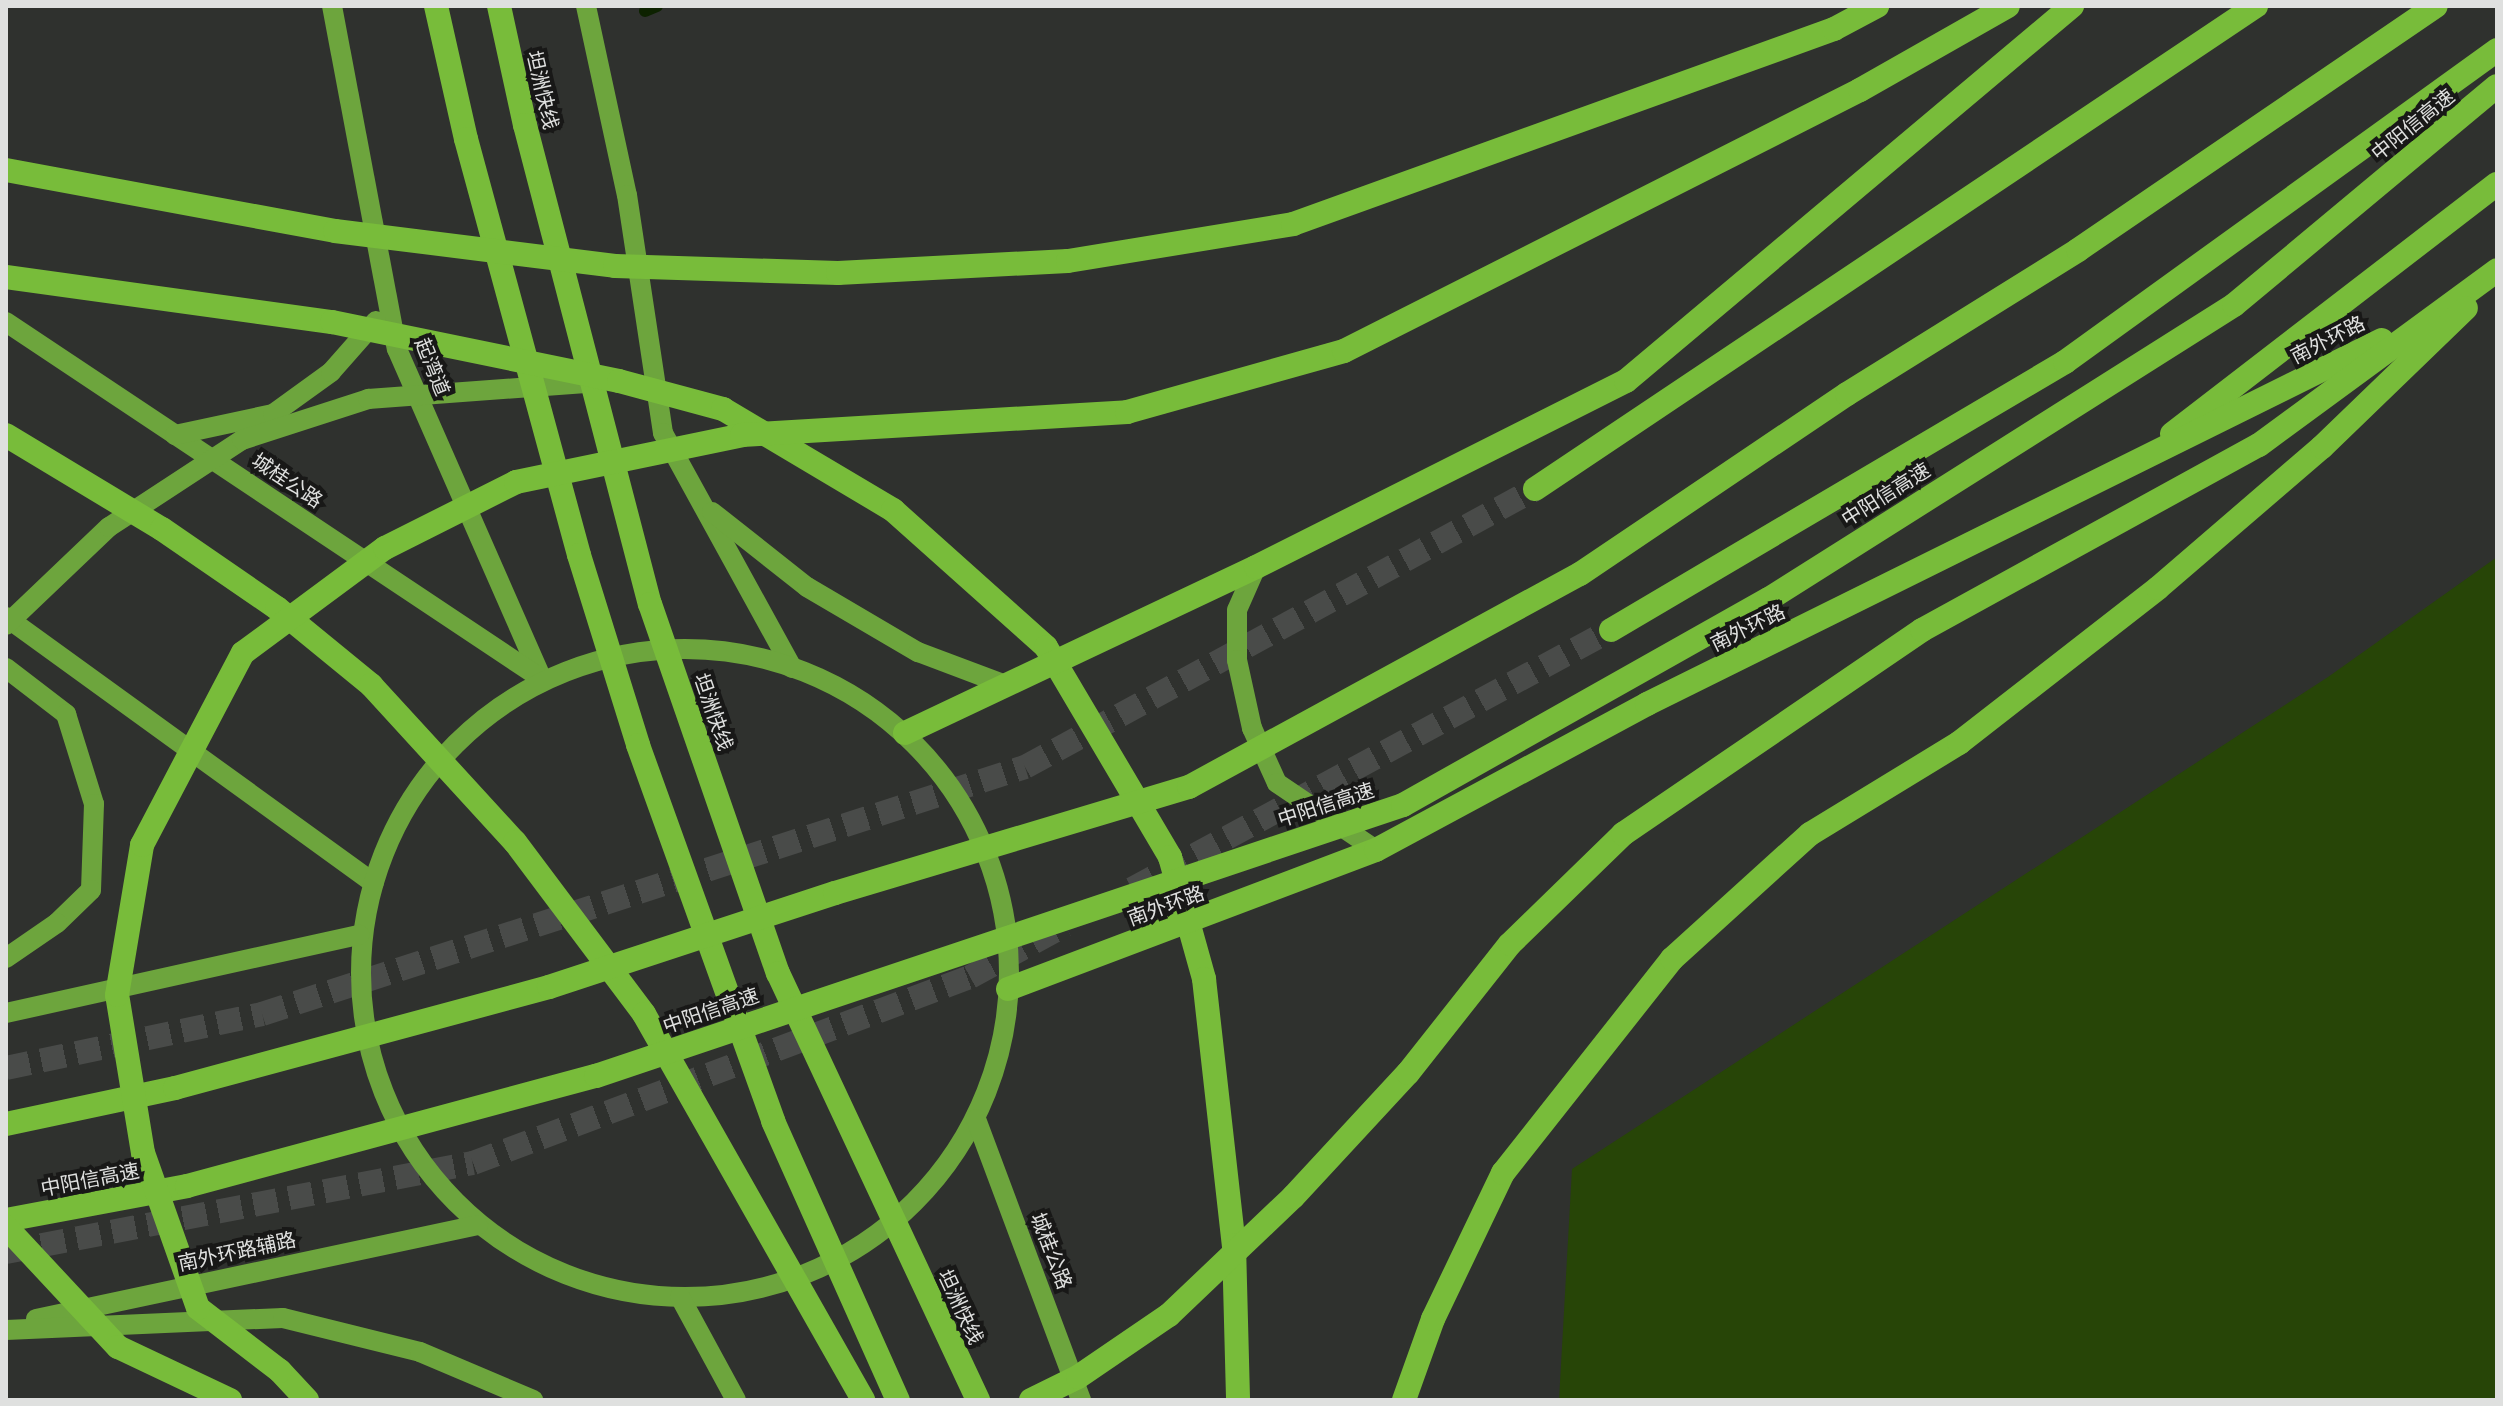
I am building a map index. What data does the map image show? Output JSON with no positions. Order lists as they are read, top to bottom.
{
  "streets": {
    "highway": ["坦洲快线", "中阳信高速", "南外环路"],
    "main road": ["起湾道", "城桂公路", "南外环路辅路"]
  },
  "crossings": [
    ["起湾道", "城桂公路"]
  ]
}
